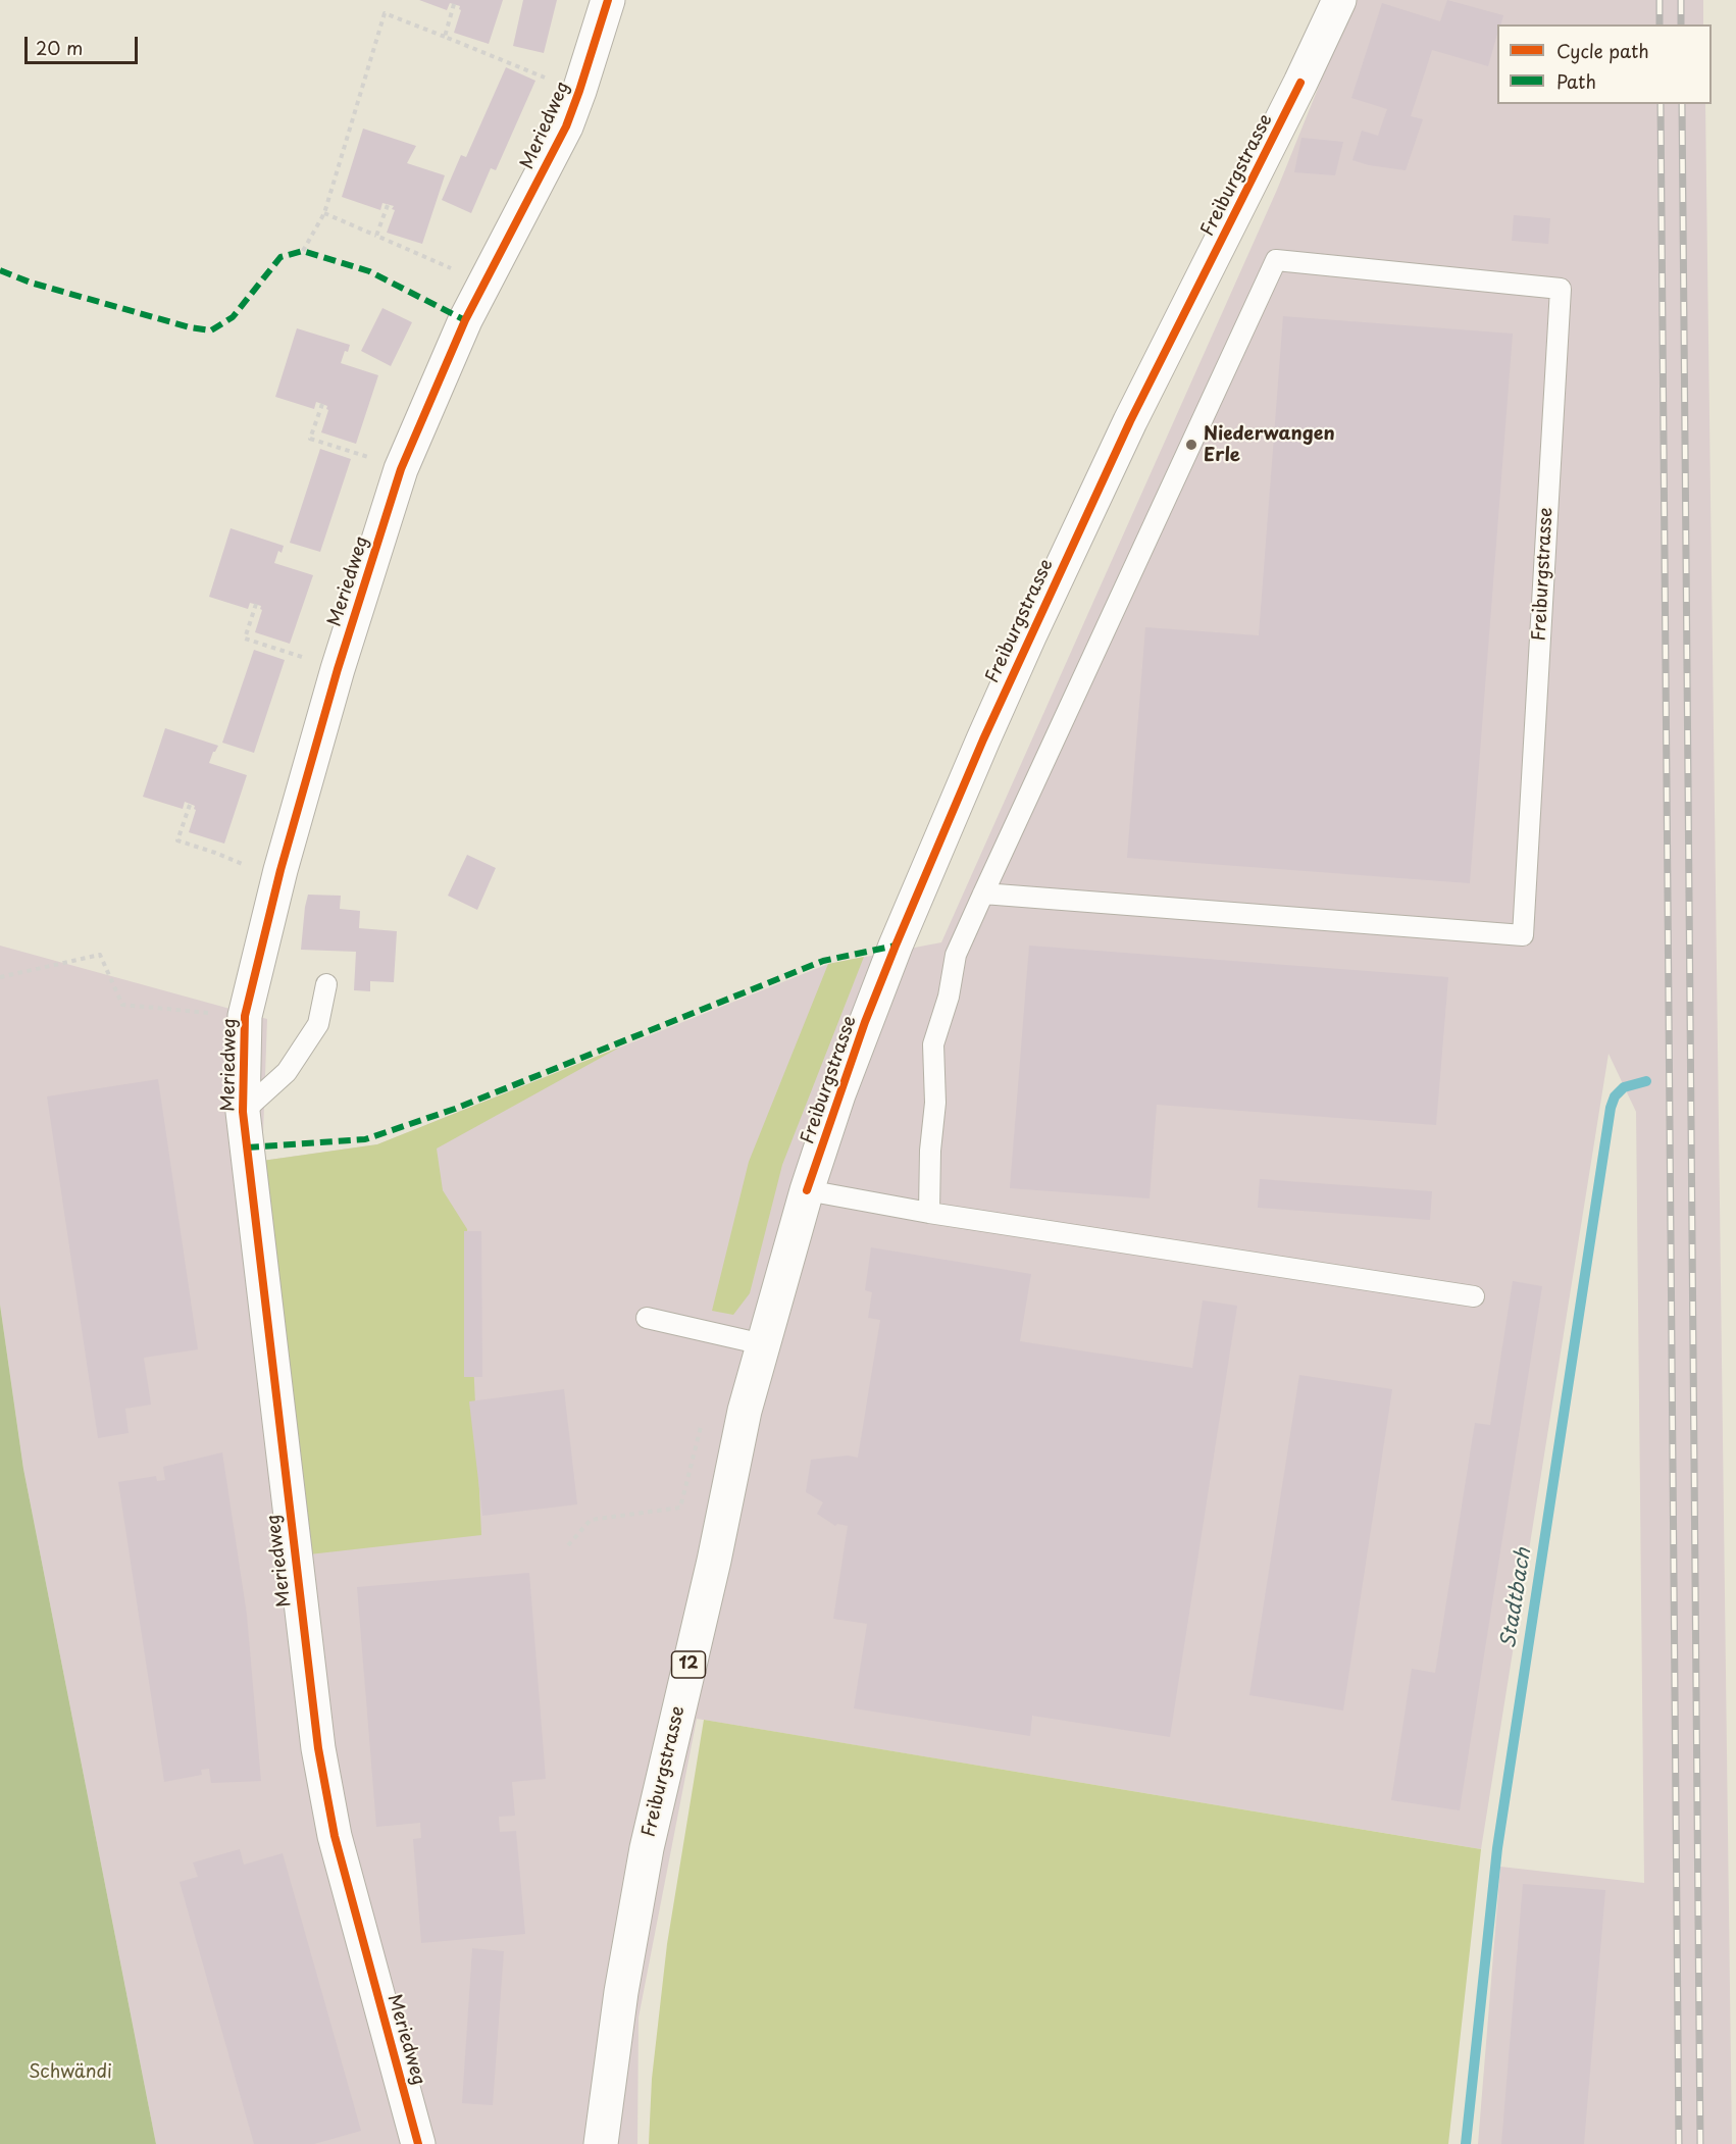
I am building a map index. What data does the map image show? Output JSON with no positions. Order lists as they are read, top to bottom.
{
  "streets": {
    "main road": ["Meriedweg", "Freiburgstrasse", "12"]
  },
  "water": ["Stadtbach"],
  "parks": ["Schwändi"],
  "places": ["Niederwangen Erle"],
  "legend": ["Cycle path", "Path"],
  "scale_bar": "20 m"
}
